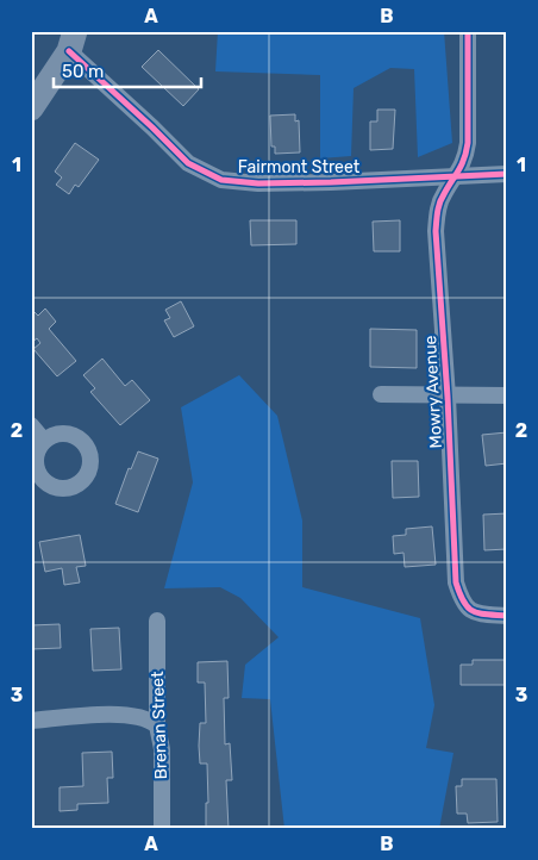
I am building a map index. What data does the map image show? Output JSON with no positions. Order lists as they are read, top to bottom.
{
  "streets": {
    "street": ["Fairmont Street", "Mowry Avenue", "Brenan Street"]
  },
  "crossings": [
    ["Fairmont Street", "Mowry Avenue"]
  ],
  "scale_bar": "50 m",
  "grid": {
    "columns": ["A", "B"],
    "rows": ["1", "2", "3"]
  }
}
